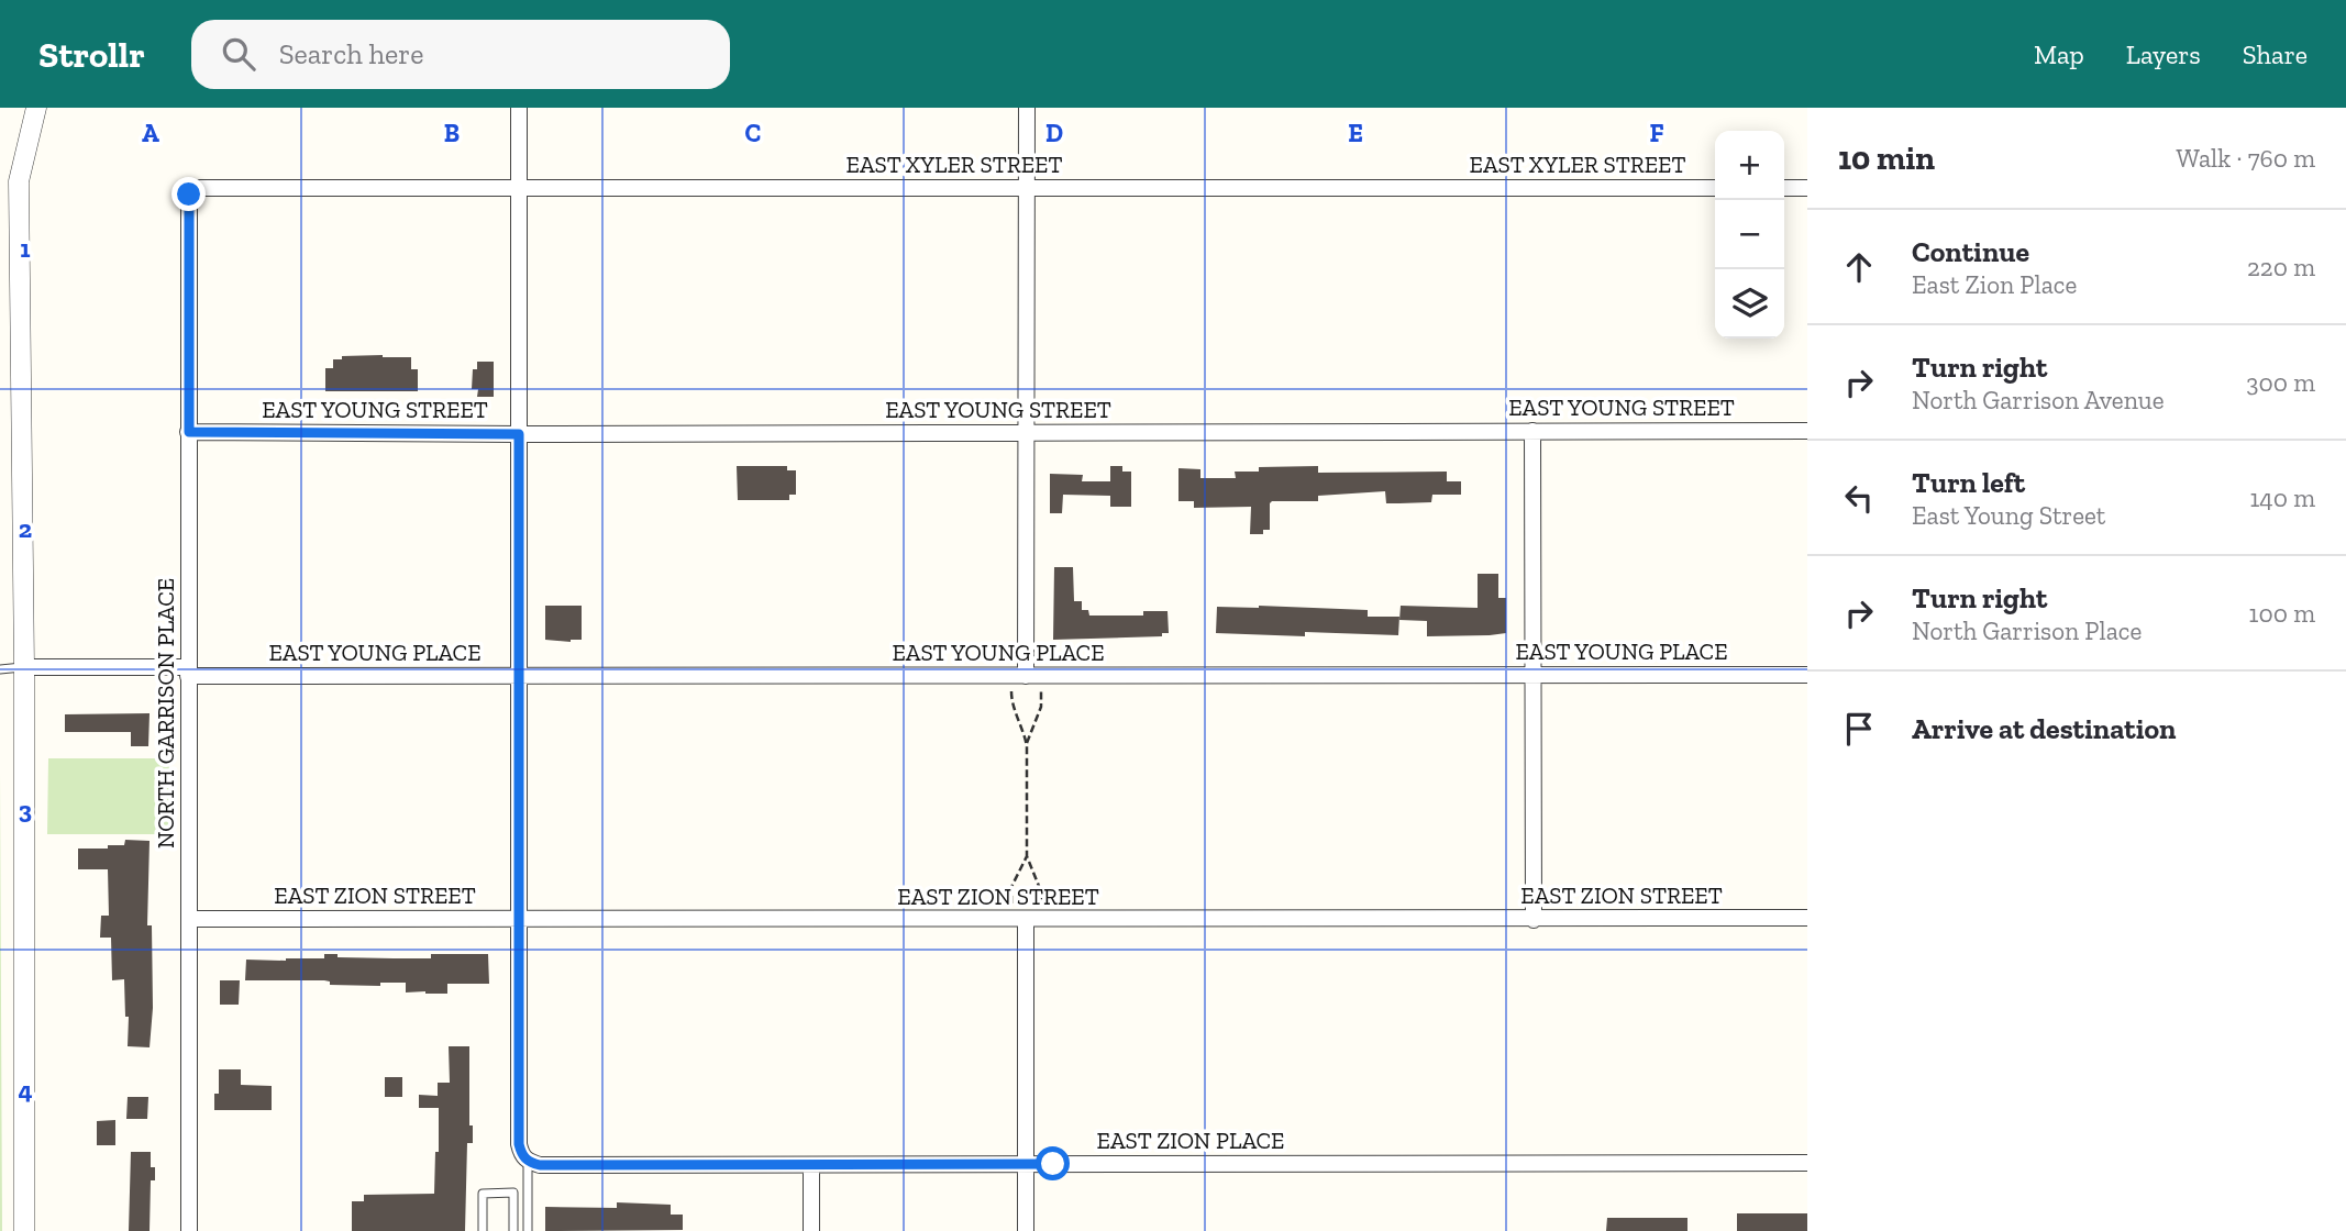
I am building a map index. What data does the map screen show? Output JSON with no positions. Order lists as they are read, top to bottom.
{
  "streets": {
    "street": [
      "EAST XYLER STREET",
      "EAST YOUNG STREET",
      "EAST YOUNG PLACE",
      "NORTH GARRISON PLACE",
      "EAST ZION STREET",
      "EAST ZION PLACE"
    ]
  },
  "crossings": [
    ["EAST XYLER STREET", "NORTH GARRISON PLACE"],
    ["EAST YOUNG STREET", "NORTH GARRISON PLACE"],
    ["EAST YOUNG PLACE", "NORTH GARRISON PLACE"],
    ["NORTH GARRISON PLACE", "EAST ZION STREET"]
  ],
  "page": {
    "header": "Strollr",
    "search": "Search here",
    "nav": ["Map", "Layers", "Share"],
    "heading": ["10 min", "Walk · 760 m"],
    "map_buttons": ["+", "−"],
    "list": [
      ["Continue", "East Zion Place", "220 m"],
      ["Turn right", "North Garrison Avenue", "300 m"],
      ["Turn left", "East Young Street", "140 m"],
      ["Turn right", "North Garrison Place", "100 m"],
      "Arrive at destination"
    ]
  },
  "grid": {
    "columns": [
      "A",
      "B",
      "C",
      "D",
      "E",
      "F"
    ],
    "rows": [
      "1",
      "2",
      "3",
      "4"
    ]
  }
}
